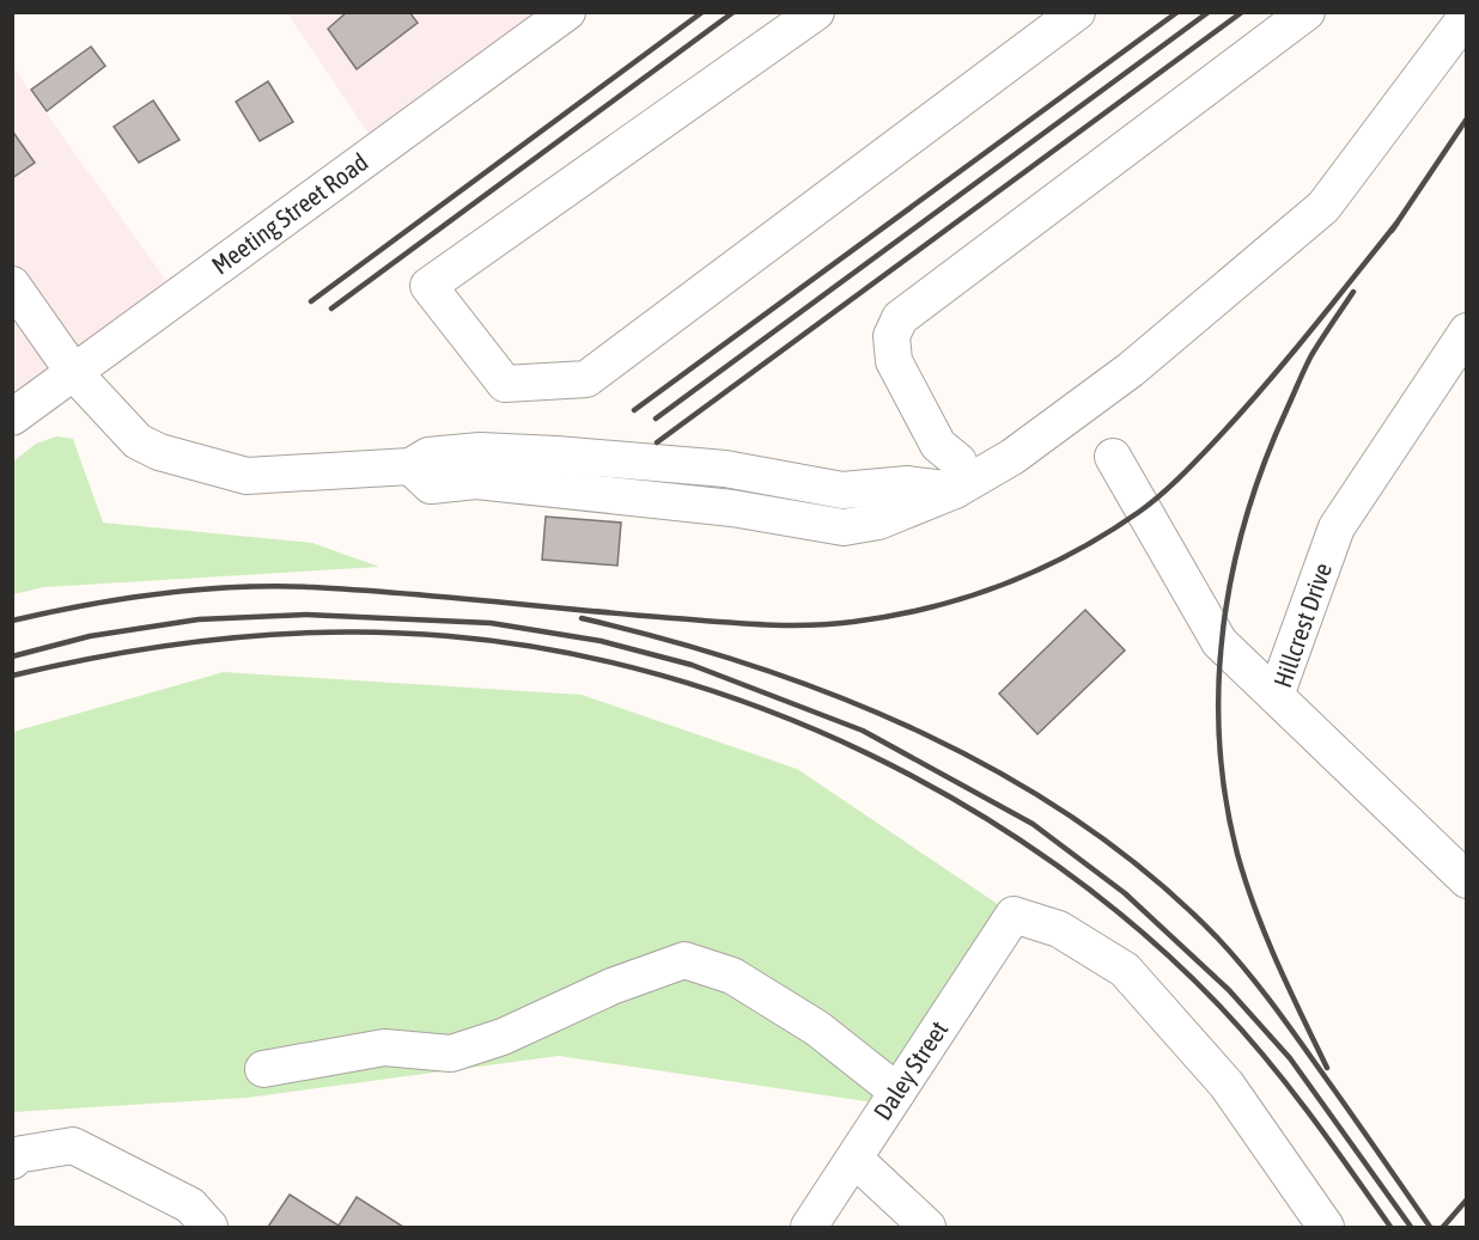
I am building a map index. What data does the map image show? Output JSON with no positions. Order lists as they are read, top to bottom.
{
  "streets": {
    "street": ["Meeting Street Road", "Hillcrest Drive", "Daley Street"]
  }
}
